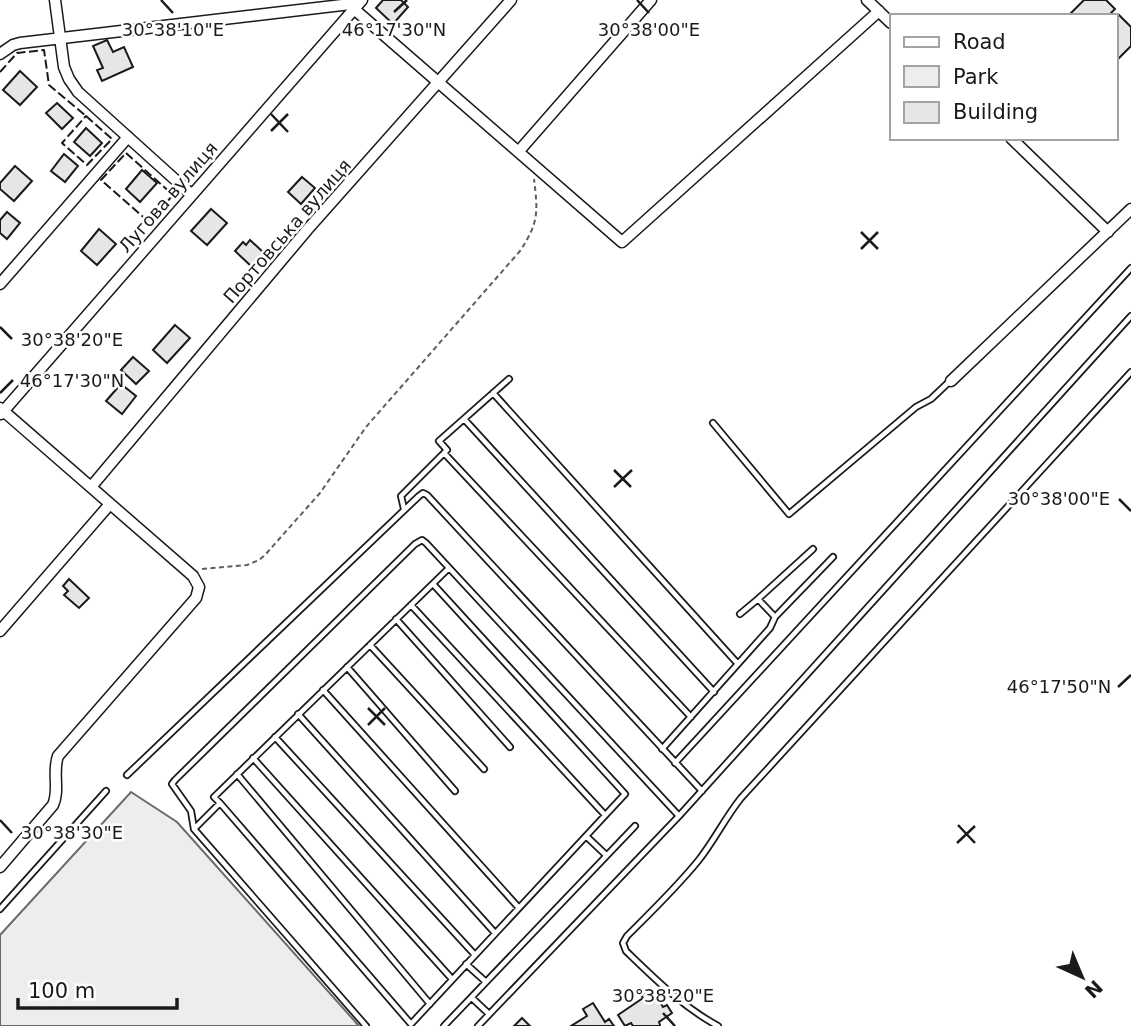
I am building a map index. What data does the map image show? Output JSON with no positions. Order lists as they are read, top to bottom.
{
  "streets": {
    "street": ["Лугова вулиця", "Портовська вулиця"]
  },
  "legend": ["Road", "Park", "Building"],
  "scale_bar": "100 m",
  "north": "bottom right",
  "coordinates": [
    "46°17'30\"N",
    "30°38'10\"E",
    "30°38'00\"E",
    "30°38'20\"E",
    "46°17'50\"N",
    "30°38'30\"E"
  ]
}
